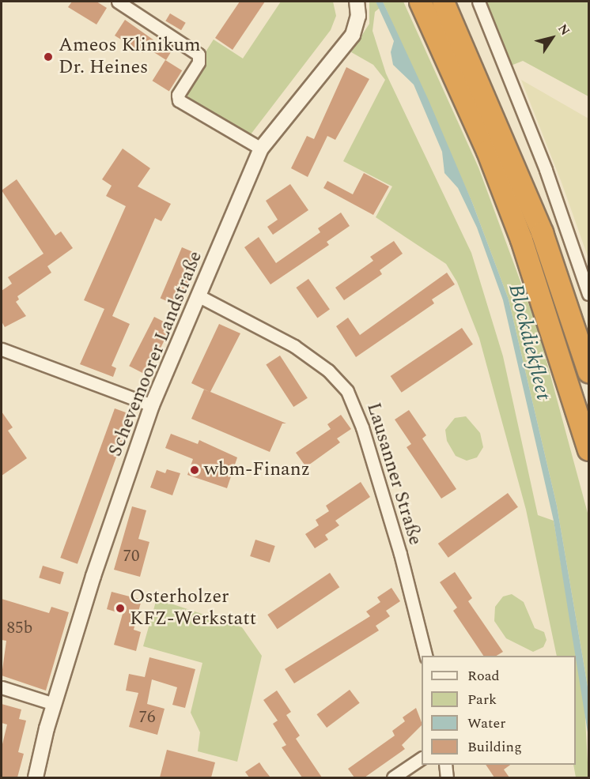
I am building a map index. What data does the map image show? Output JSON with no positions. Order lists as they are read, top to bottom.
{
  "streets": {
    "street": ["Schevemoorer Landstraße", "Lausanner Straße"]
  },
  "crossings": [
    ["Schevemoorer Landstraße", "Lausanner Straße"]
  ],
  "water": ["Blockdiekfleet"],
  "places": ["Ameos Klinikum Dr. Heines", "wbm-Finanz", "Osterholzer KFZ-Werkstatt"],
  "house_numbers": ["70", "85b", "76"],
  "legend": [
    "Road",
    "Park",
    "Water",
    "Building"
  ],
  "north": "top right"
}
